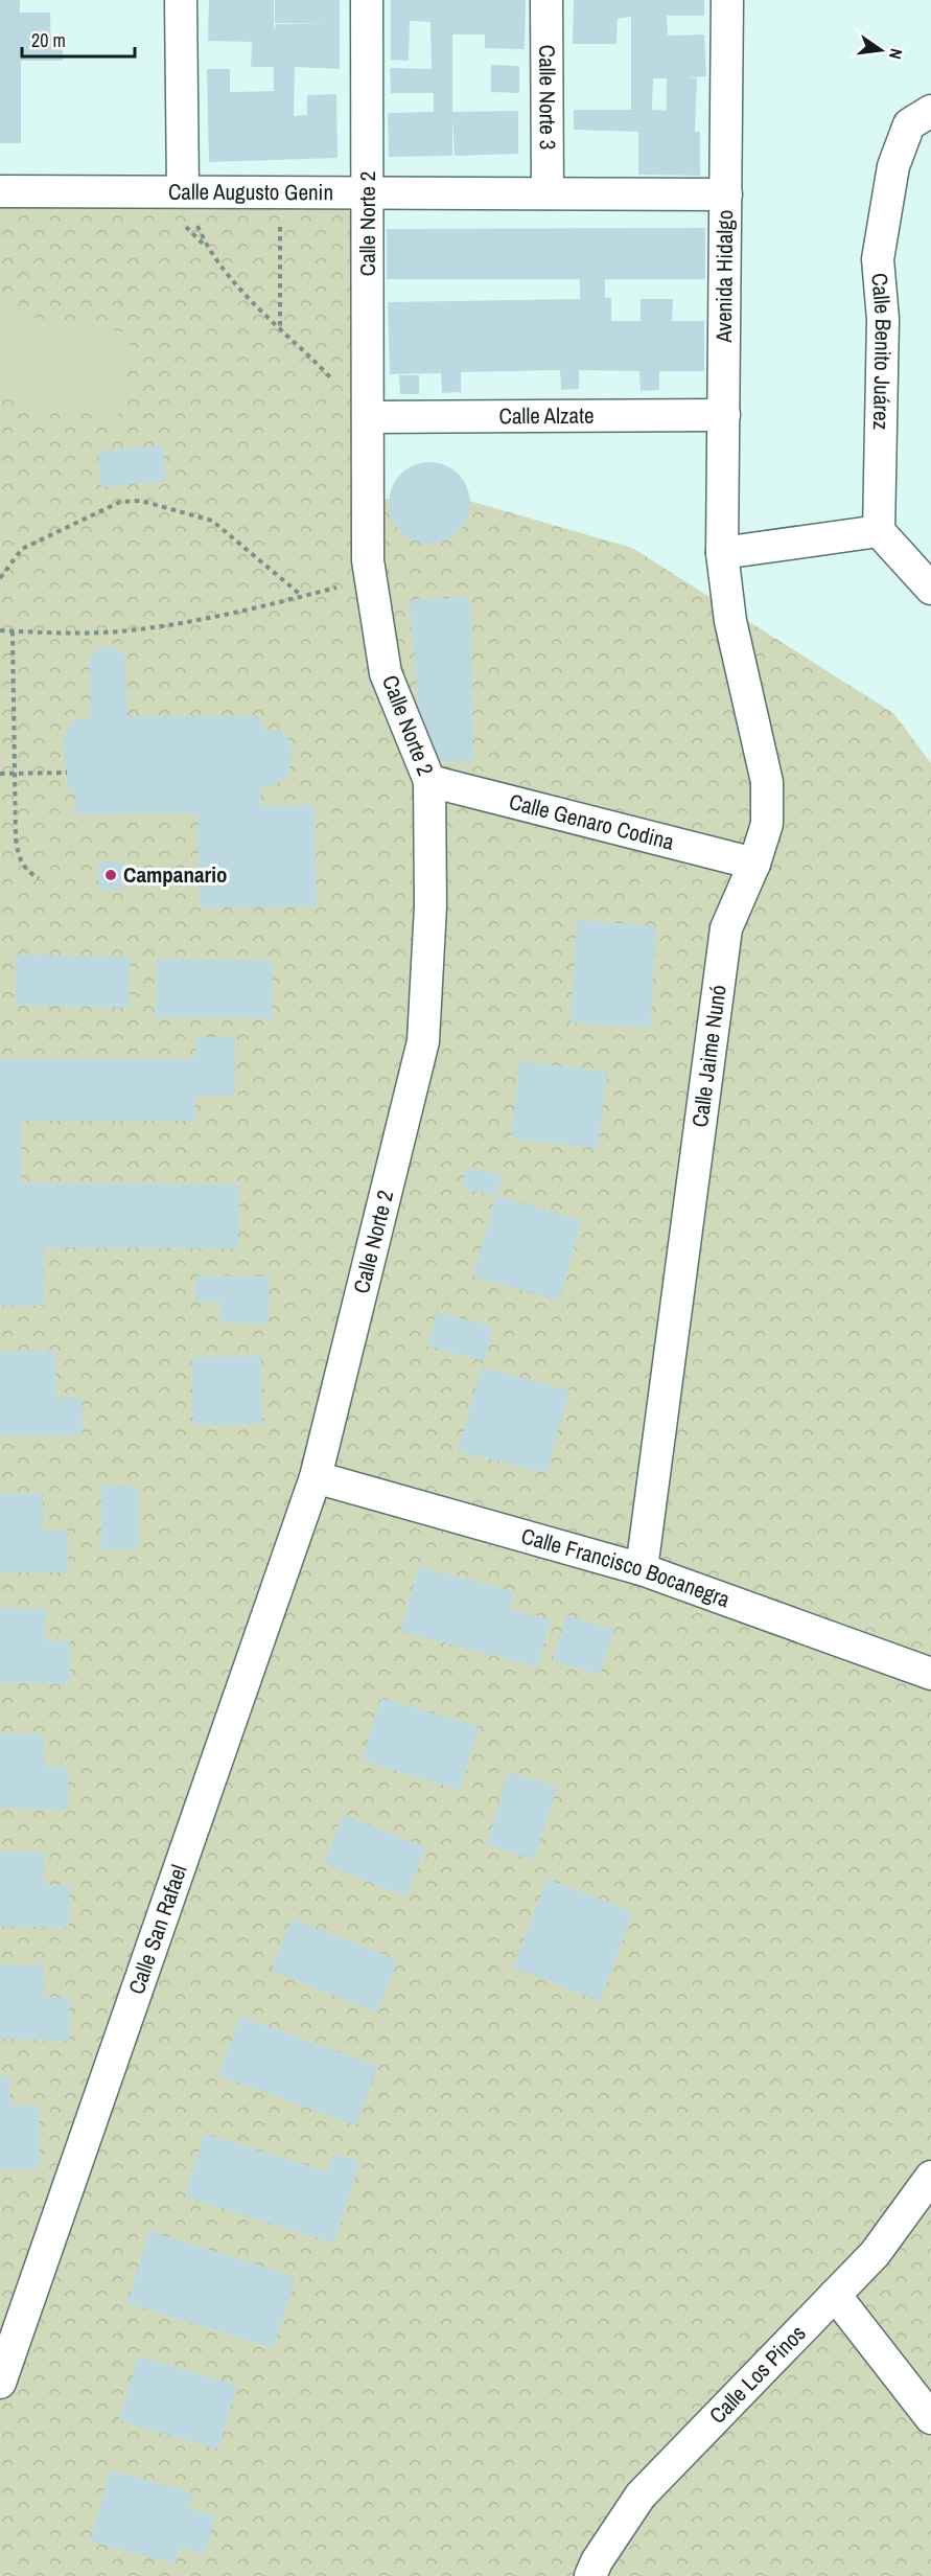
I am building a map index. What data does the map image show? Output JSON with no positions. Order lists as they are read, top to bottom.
{
  "streets": {
    "street": [
      "Calle Norte 3",
      "Calle Augusto Genin",
      "Calle Norte 2",
      "Avenida Hidalgo",
      "Calle Benito Juárez",
      "Calle Alzate",
      "Calle Genaro Codina",
      "Calle Jaime Nunó",
      "Calle Francisco Bocanegra",
      "Calle San Rafael",
      "Calle Los Pinos"
    ]
  },
  "crossings": [
    ["Calle Norte 3", "Calle Augusto Genin"],
    ["Calle Augusto Genin", "Calle Norte 2"],
    ["Calle Augusto Genin", "Avenida Hidalgo"],
    ["Calle Norte 2", "Calle Alzate"],
    ["Calle Norte 2", "Calle Genaro Codina"],
    ["Calle Norte 2", "Calle Francisco Bocanegra"],
    ["Calle Norte 2", "Calle San Rafael"],
    ["Avenida Hidalgo", "Calle Alzate"],
    ["Avenida Hidalgo", "Calle Jaime Nunó"],
    ["Calle Genaro Codina", "Calle Jaime Nunó"],
    ["Calle Jaime Nunó", "Calle Francisco Bocanegra"],
    ["Calle Francisco Bocanegra", "Calle San Rafael"]
  ],
  "places": ["Campanario"],
  "scale_bar": "20 m",
  "north": "right"
}
